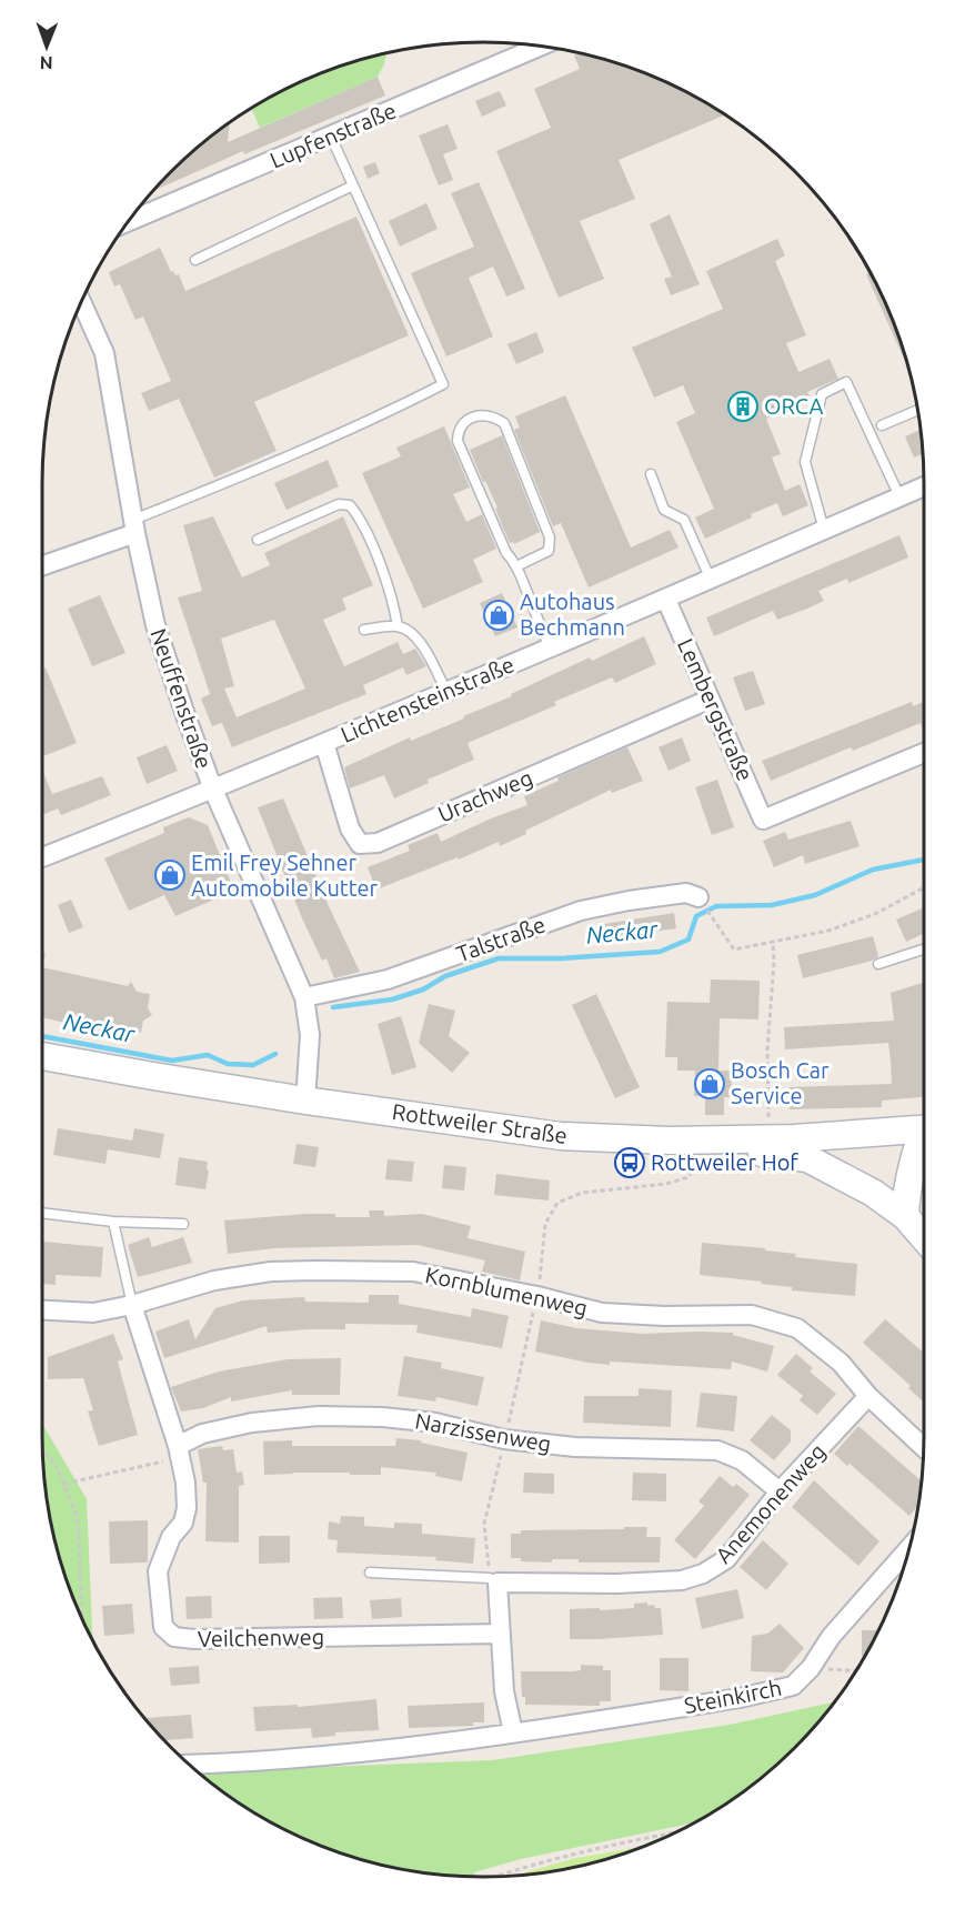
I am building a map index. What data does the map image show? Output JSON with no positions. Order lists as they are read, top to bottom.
{
  "streets": {
    "main road": ["Rottweiler Straße"],
    "street": [
      "Lupfenstraße",
      "Neuffenstraße",
      "Lichtensteinstraße",
      "Lembergstraße",
      "Urachweg",
      "Talstraße",
      "Kornblumenweg",
      "Narzissenweg",
      "Anemonenweg",
      "Veilchenweg",
      "Steinkirch"
    ]
  },
  "crossings": [
    ["Neuffenstraße", "Lichtensteinstraße"],
    ["Neuffenstraße", "Talstraße"],
    ["Neuffenstraße", "Rottweiler Straße"],
    ["Lichtensteinstraße", "Lembergstraße"],
    ["Lichtensteinstraße", "Urachweg"],
    ["Lembergstraße", "Urachweg"],
    ["Kornblumenweg", "Anemonenweg"],
    ["Kornblumenweg", "Veilchenweg"],
    ["Narzissenweg", "Anemonenweg"],
    ["Narzissenweg", "Veilchenweg"]
  ],
  "water": ["Neckar"],
  "places": {
    "building": ["ORCA"],
    "shop": ["Autohaus Bechmann", "Emil Frey Sehner Automobile Kutter", "Bosch Car Service"],
    "bus stop": ["Rottweiler Hof"]
  },
  "north": "bottom"
}
